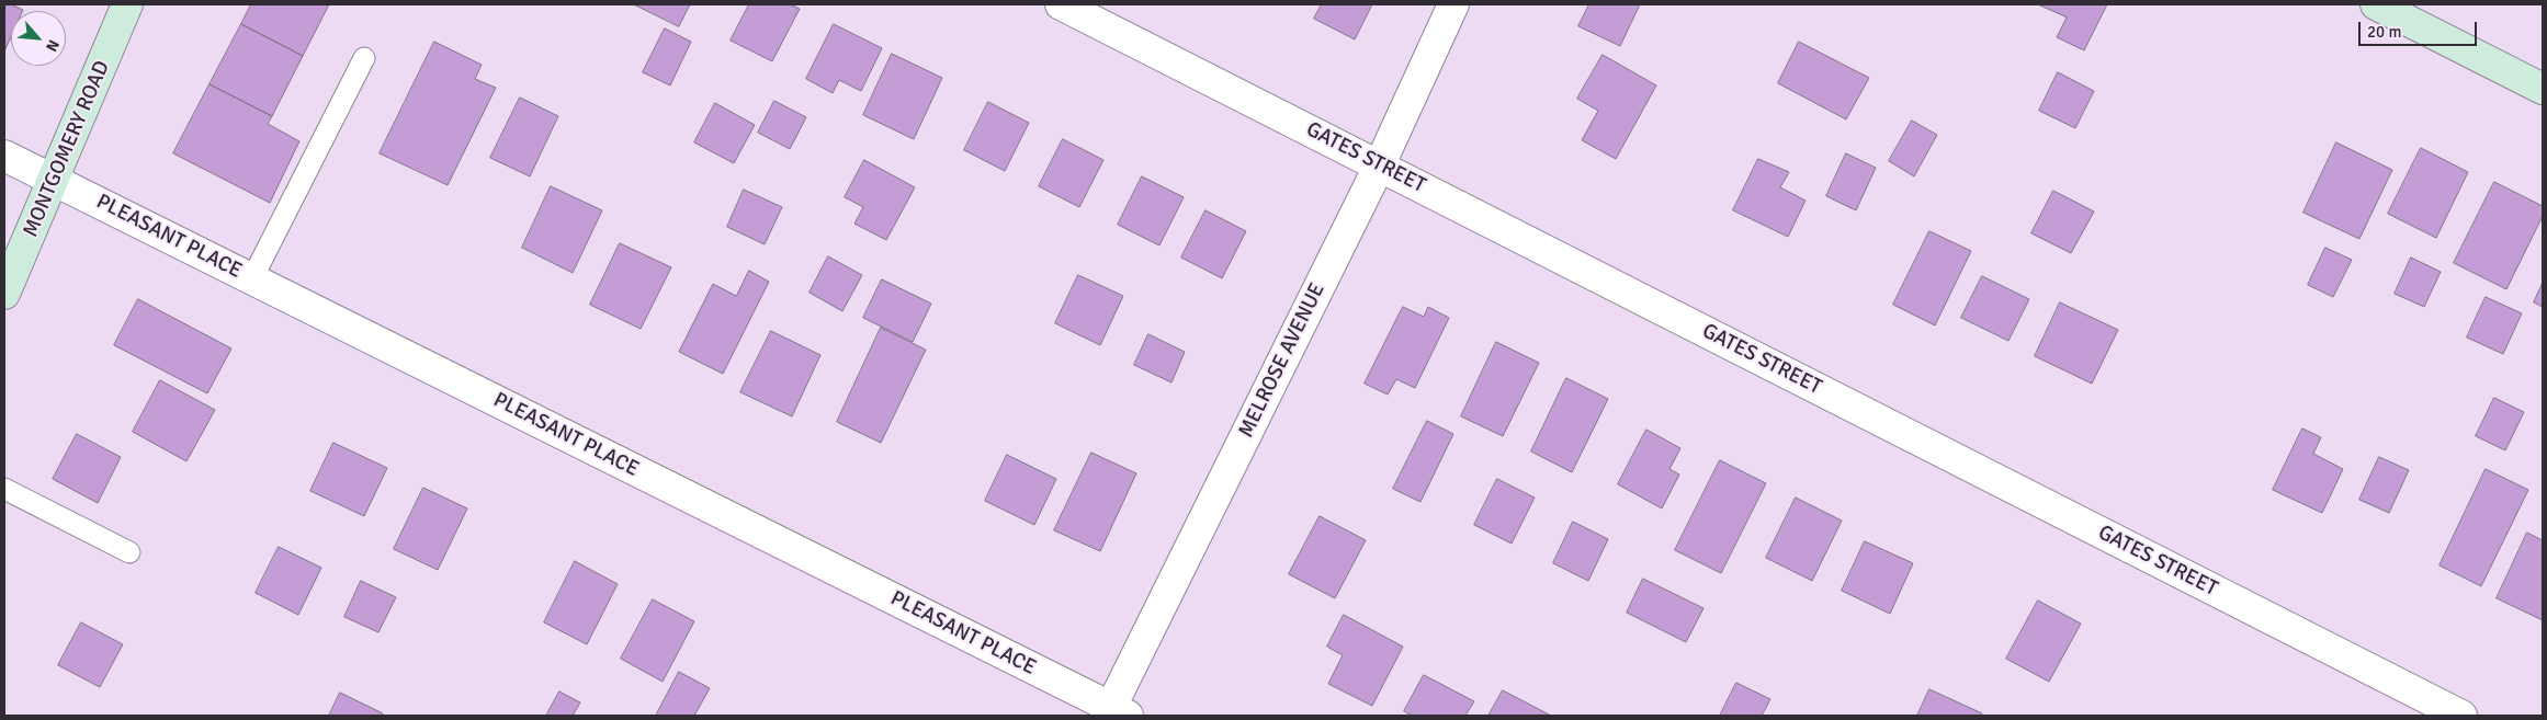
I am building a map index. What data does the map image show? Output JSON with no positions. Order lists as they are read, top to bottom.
{
  "streets": {
    "street": [
      "MONTGOMERY ROAD",
      "GATES STREET",
      "PLEASANT PLACE",
      "MELROSE AVENUE"
    ]
  },
  "crossings": [
    ["MONTGOMERY ROAD", "PLEASANT PLACE"],
    ["GATES STREET", "MELROSE AVENUE"],
    ["PLEASANT PLACE", "MELROSE AVENUE"]
  ],
  "scale_bar": "20 m",
  "north": "bottom right"
}
